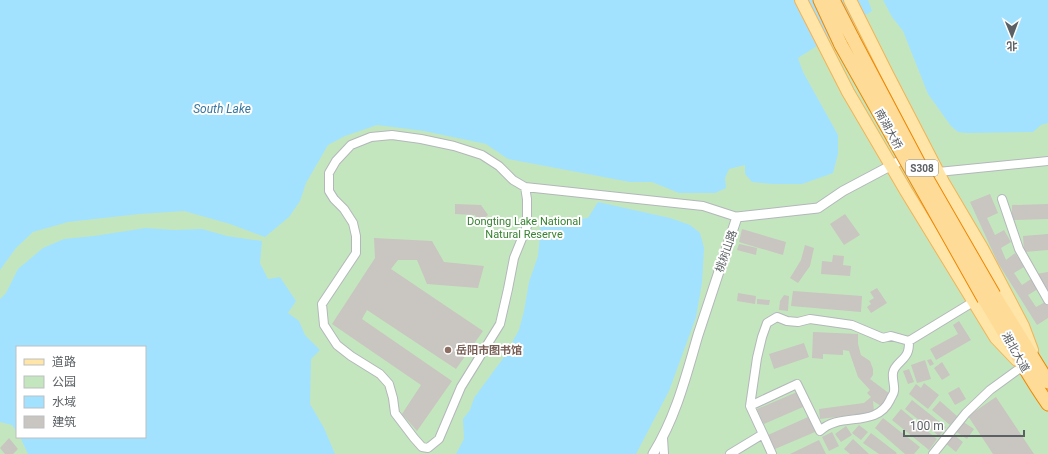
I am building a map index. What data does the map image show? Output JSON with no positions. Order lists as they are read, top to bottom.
{
  "streets": {
    "highway": ["南湖大桥", "S308", "湘北大道"],
    "street": ["桃树山路"]
  },
  "crossings": [
    ["南湖大桥", "湘北大道"]
  ],
  "water": ["South Lake"],
  "parks": ["Dongting Lake National Natural Reserve"],
  "places": ["岳阳市图书馆"],
  "legend": [
    "道路",
    "公园",
    "水域",
    "建筑"
  ],
  "scale_bar": "100 m",
  "north": "bottom"
}
